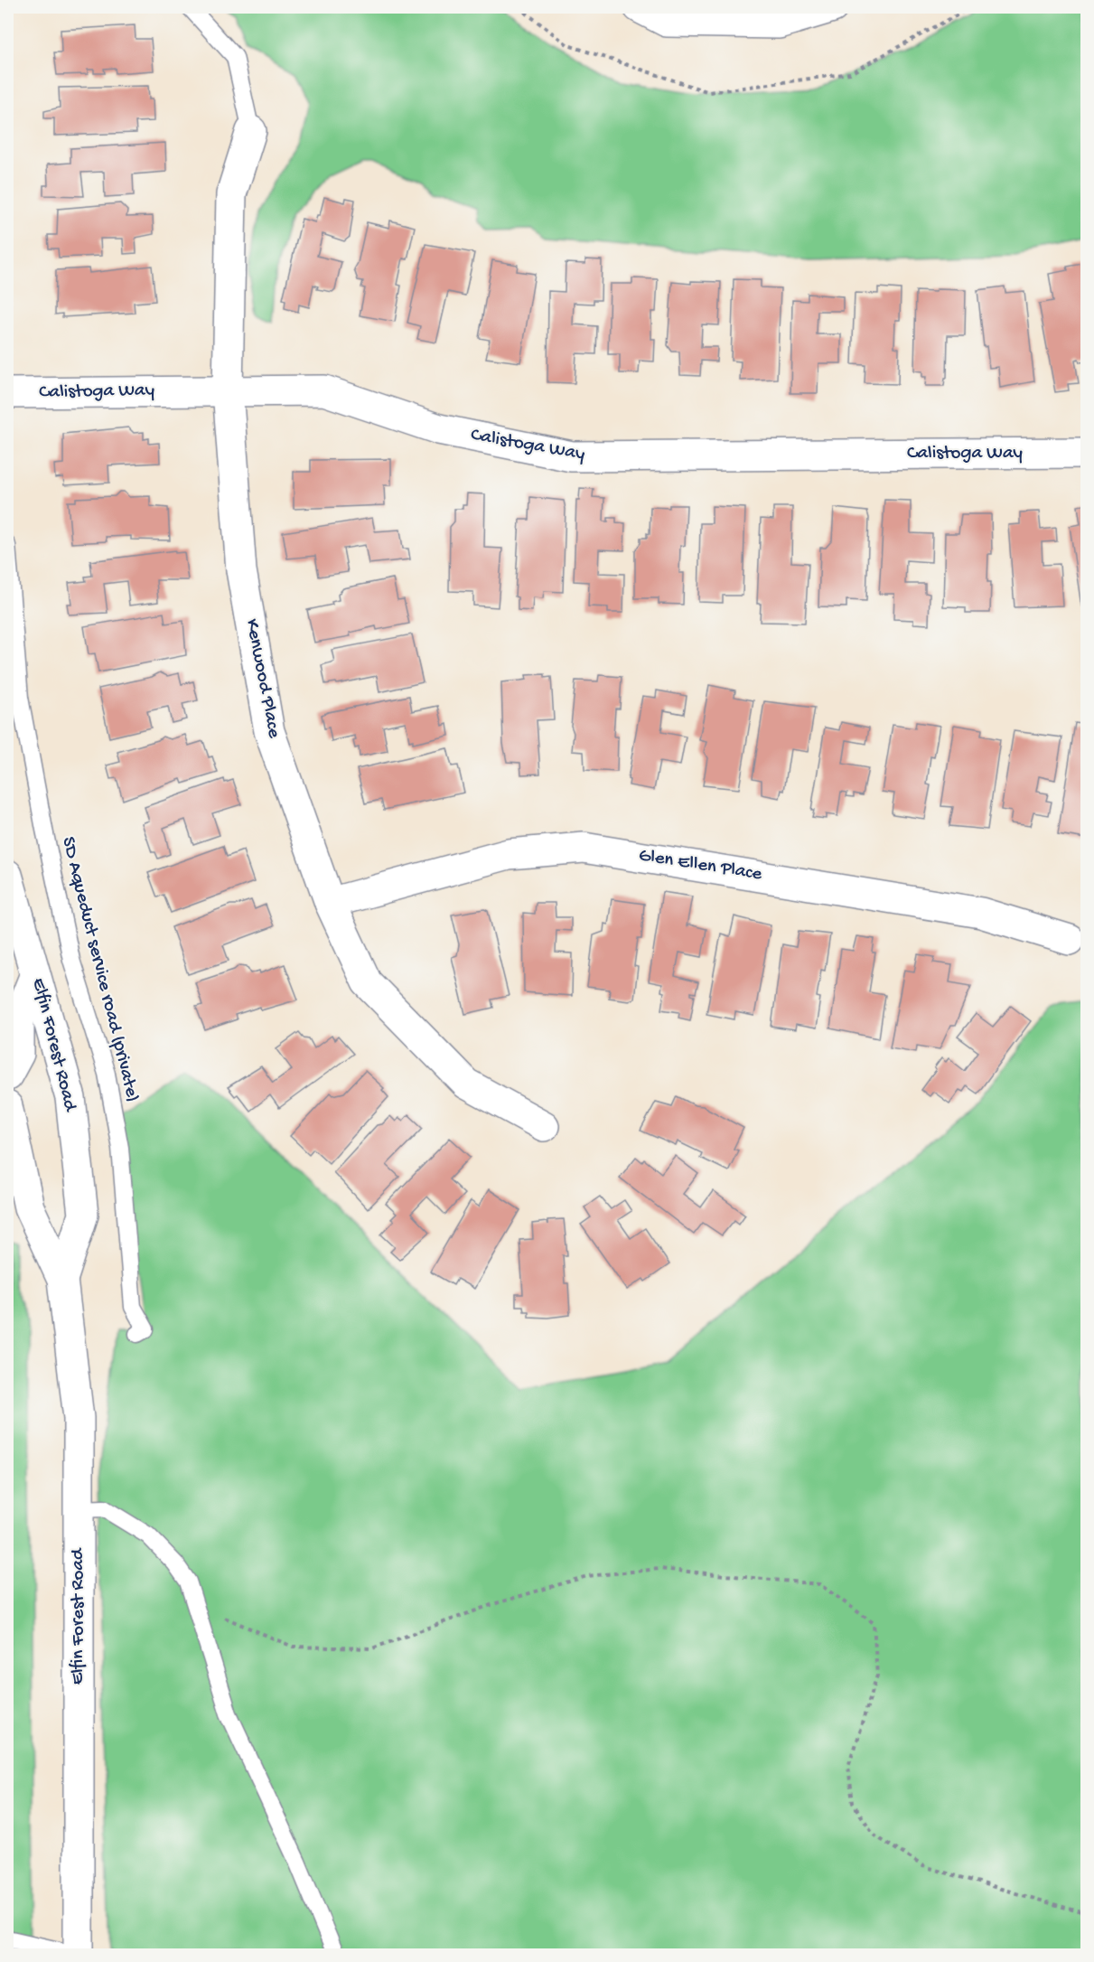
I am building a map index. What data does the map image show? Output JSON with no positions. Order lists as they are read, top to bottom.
{
  "streets": {
    "street": [
      "Calistoga Way",
      "Kenwood Place",
      "Glen Ellen Place",
      "Elfin Forest Road"
    ],
    "lane": ["SD Aqueduct service road (private)"]
  },
  "crossings": [
    ["Calistoga Way", "Kenwood Place"],
    ["Kenwood Place", "Glen Ellen Place"]
  ]
}
